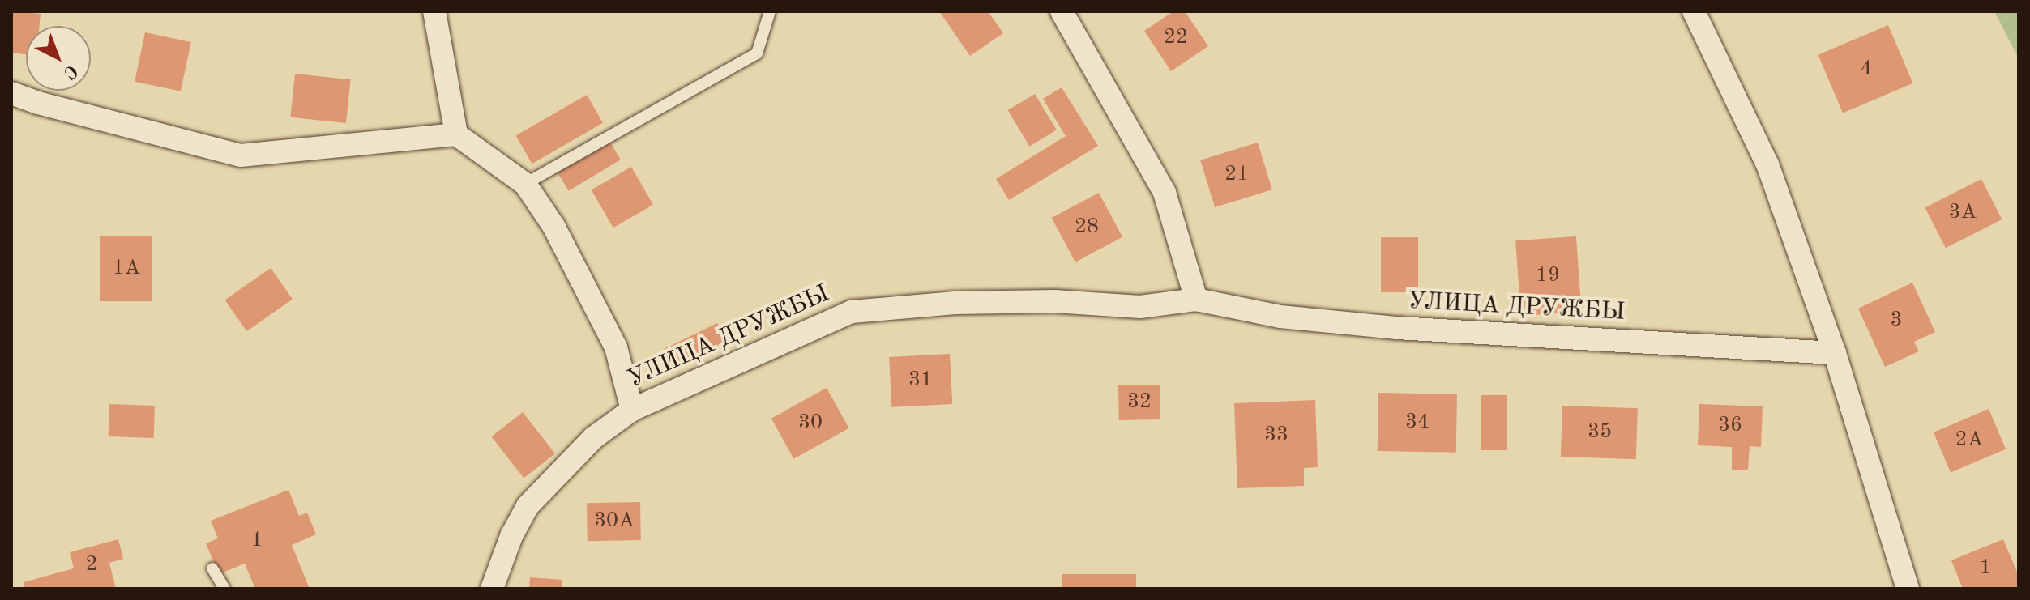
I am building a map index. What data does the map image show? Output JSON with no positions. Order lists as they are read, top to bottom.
{
  "streets": {
    "street": ["УЛИЦА ДРУЖБЫ"]
  },
  "house_numbers": [
    "22",
    "4",
    "21",
    "3А",
    "28",
    "1А",
    "19",
    "3",
    "31",
    "32",
    "34",
    "30",
    "36",
    "35",
    "33",
    "2А",
    "30А",
    "1",
    "2",
    "1"
  ],
  "north": "bottom right"
}
